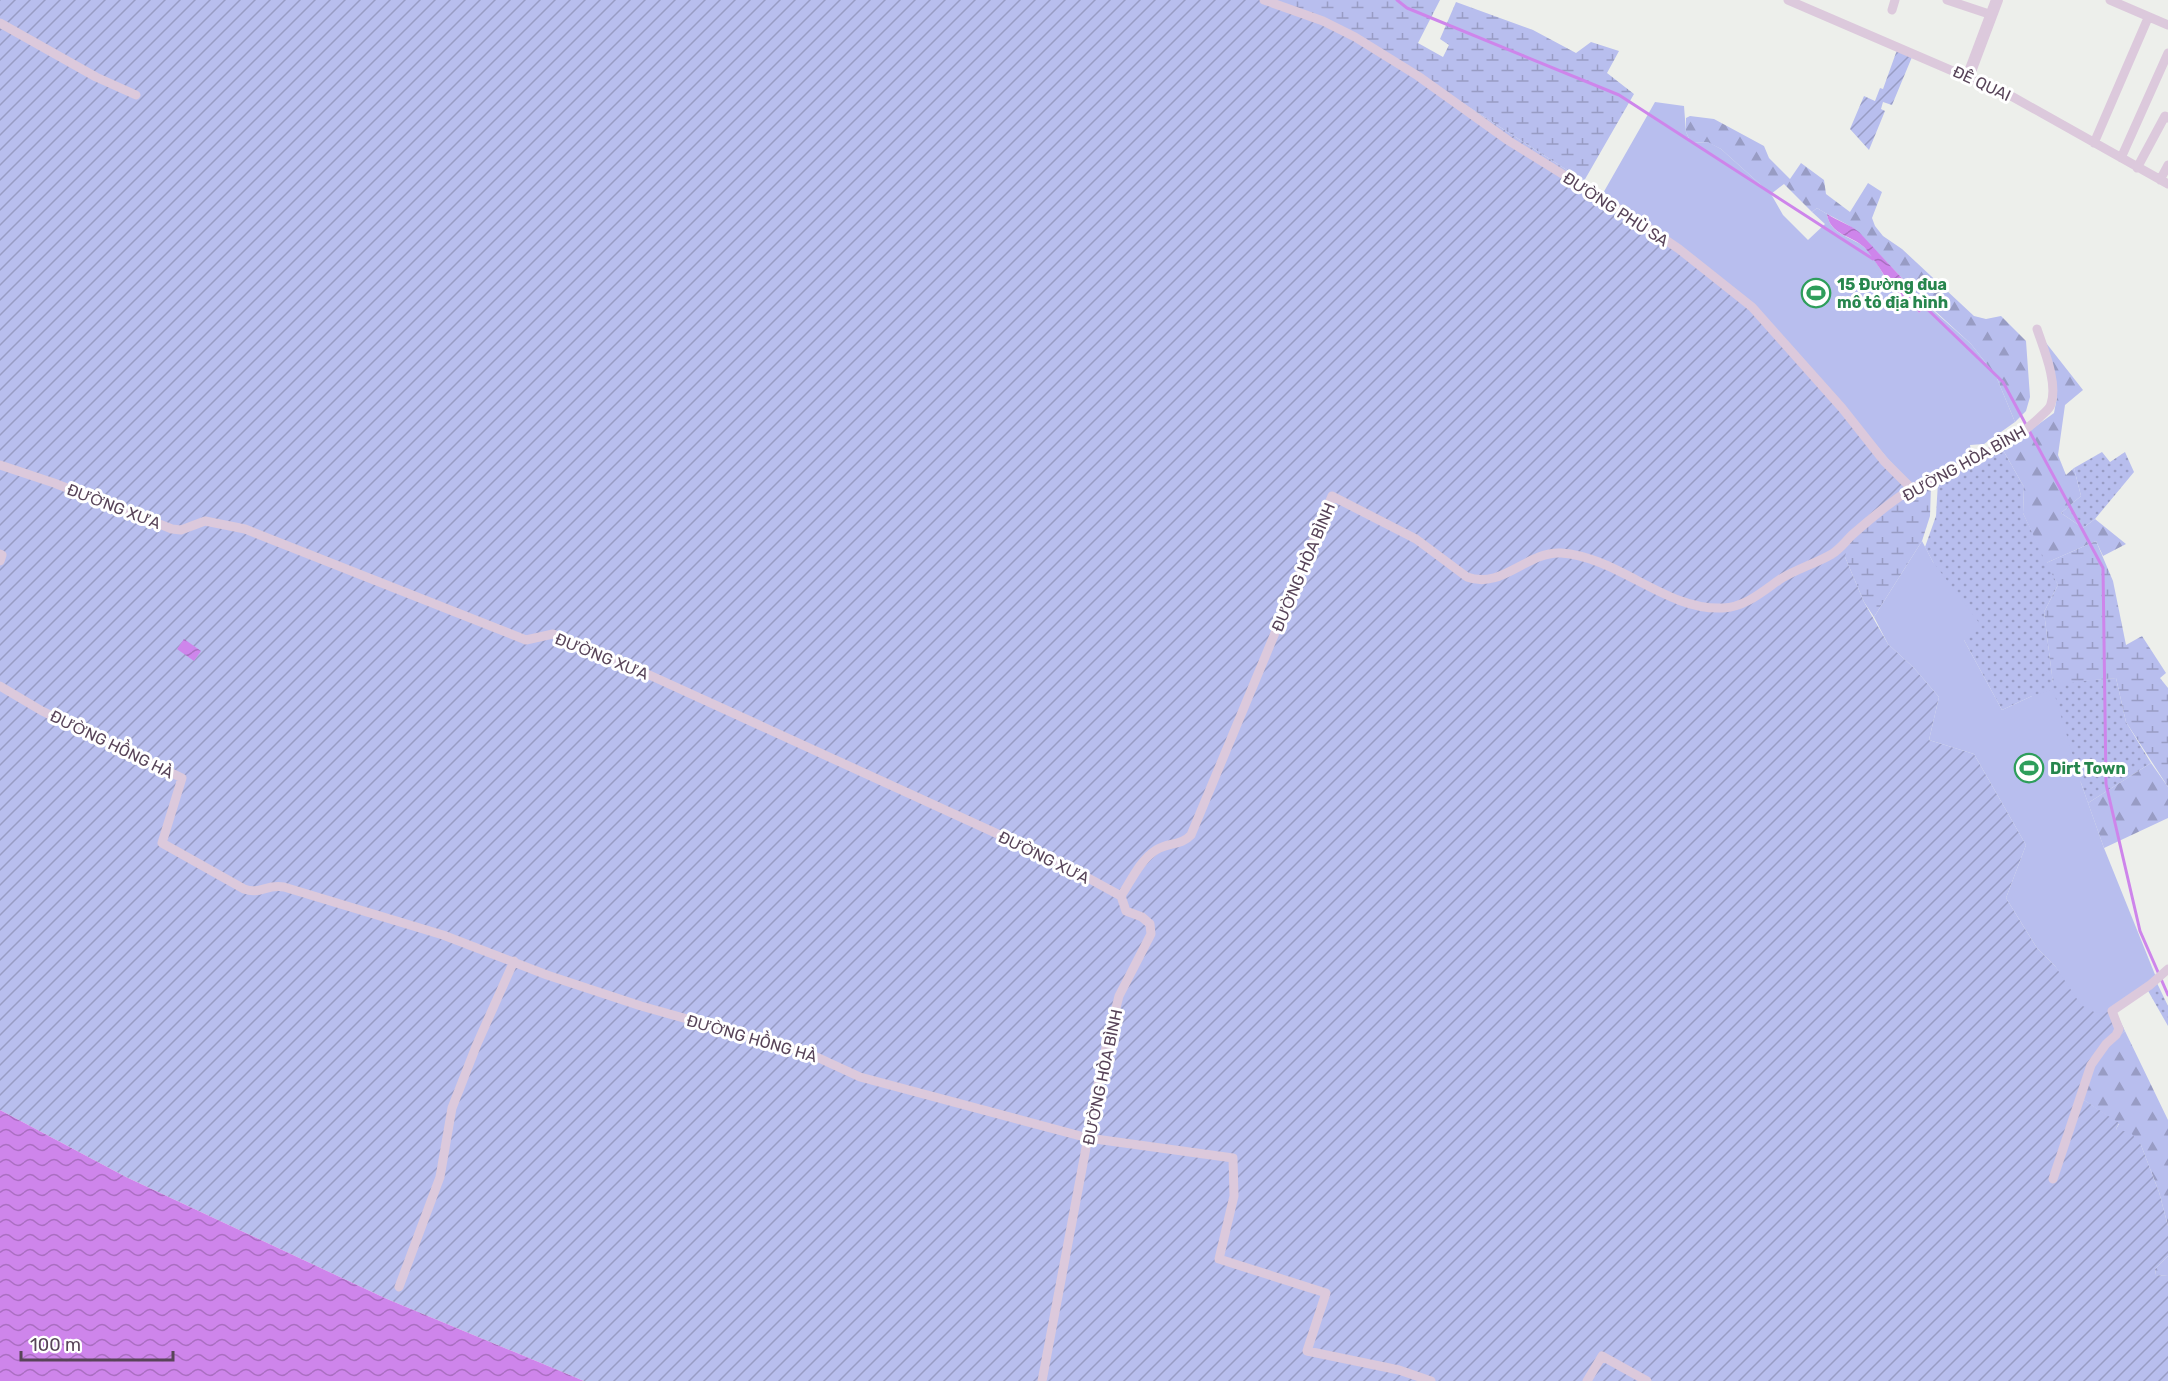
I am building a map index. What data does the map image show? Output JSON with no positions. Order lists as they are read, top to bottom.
{
  "streets": {
    "street": [
      "ĐÊ QUAI",
      "ĐƯỜNG PHÙ SA",
      "ĐƯỜNG HÒA BÌNH",
      "ĐƯỜNG XƯA",
      "ĐƯỜNG HỒNG HÀ"
    ]
  },
  "crossings": [
    ["ĐƯỜNG PHÙ SA", "ĐƯỜNG HÒA BÌNH"],
    ["ĐƯỜNG HÒA BÌNH", "ĐƯỜNG XƯA"],
    ["ĐƯỜNG HÒA BÌNH", "ĐƯỜNG HỒNG HÀ"]
  ],
  "places": {
    "sports": ["15 Đường đua mô tô địa hình", "Dirt Town"]
  },
  "scale_bar": "100 m"
}
